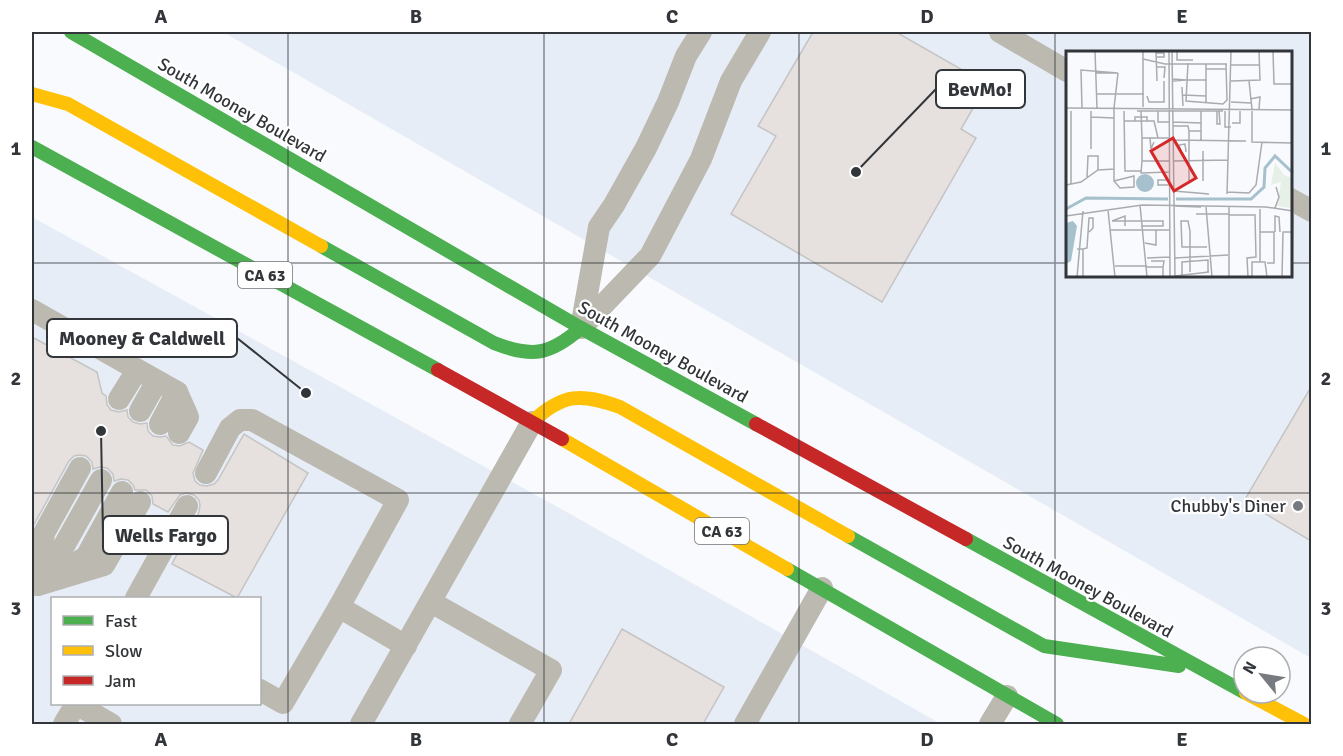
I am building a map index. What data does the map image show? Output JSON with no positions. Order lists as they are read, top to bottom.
{
  "streets": {
    "main road": ["South Mooney Boulevard", "CA 63"]
  },
  "places": [
    "BevMo!",
    "Mooney & Caldwell",
    "Wells Fargo",
    "Chubby's Diner"
  ],
  "legend": ["Fast", "Slow", "Jam"],
  "north": "top left",
  "grid": {
    "columns": [
      "A",
      "B",
      "C",
      "D",
      "E"
    ],
    "rows": ["1", "2", "3"]
  }
}
